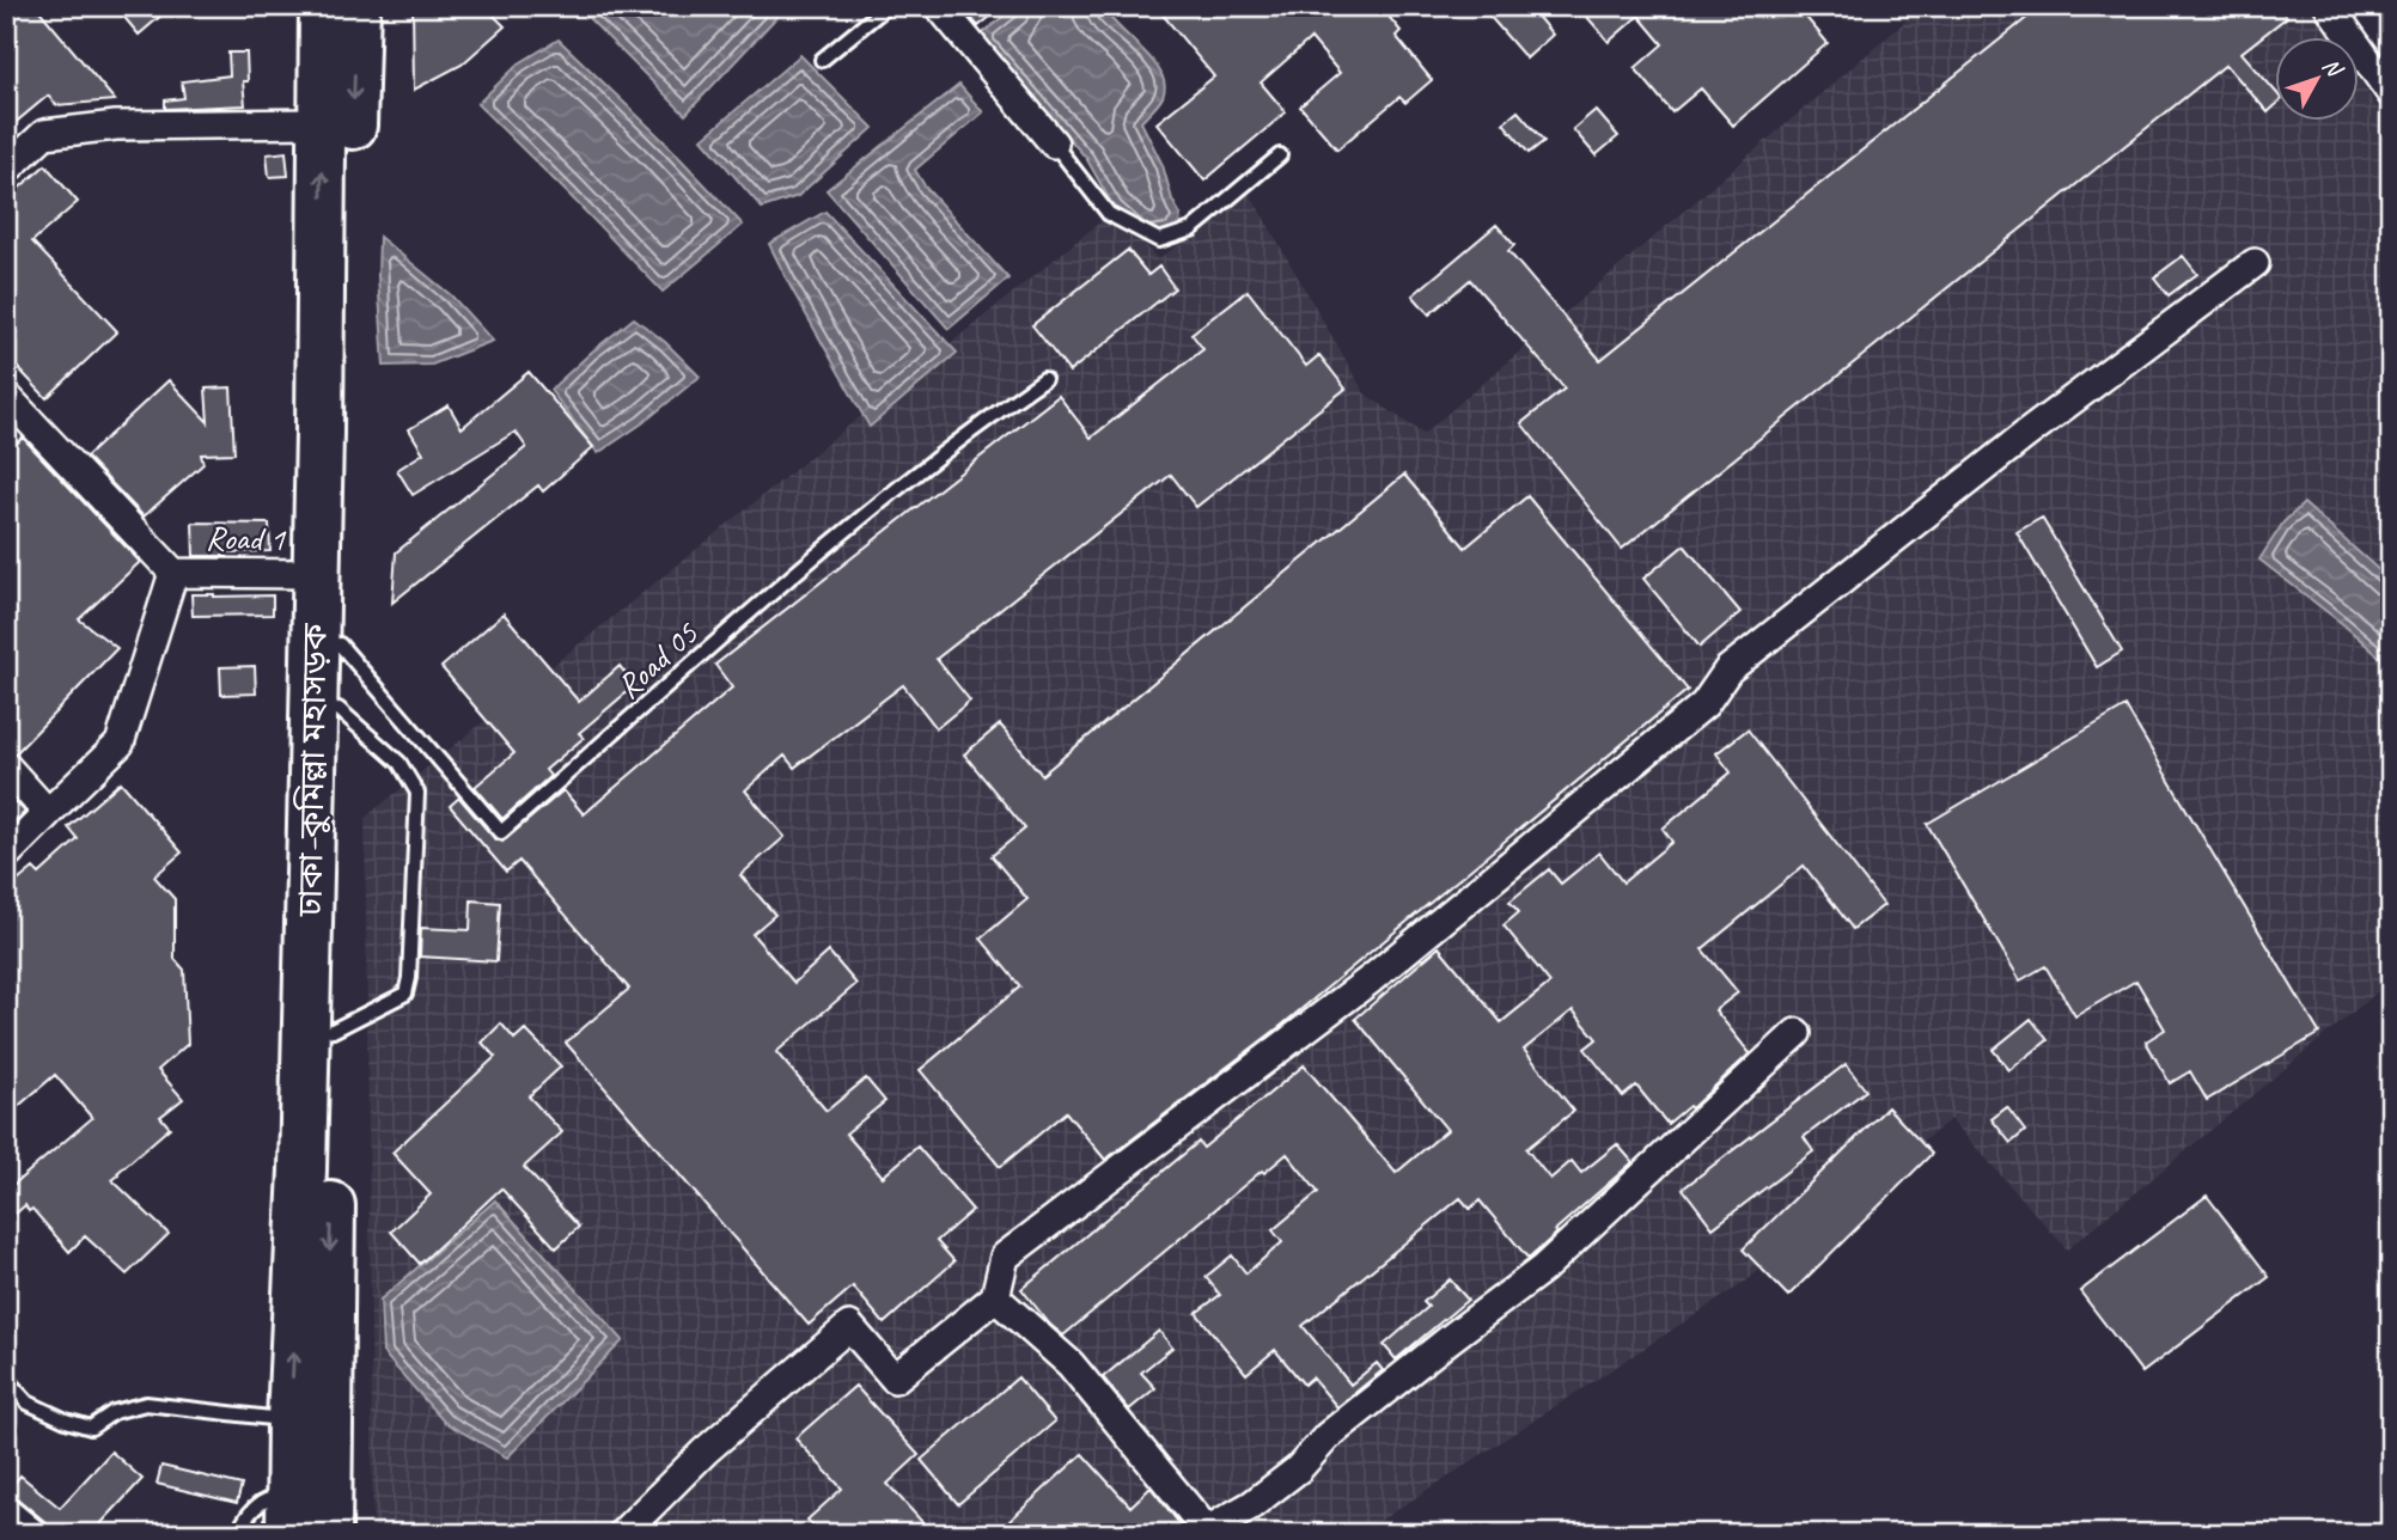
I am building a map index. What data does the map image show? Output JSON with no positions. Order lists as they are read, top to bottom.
{
  "streets": {
    "highway": ["ঢাকা–কুমিল্লা মহাসড়ক"],
    "street": ["Road 1"],
    "lane": ["Road 05"]
  },
  "crossings": [
    ["Road 1", "ঢাকা–কুমিল্লা মহাসড়ক"],
    ["Road 05", "ঢাকা–কুমিল্লা মহাসড়ক"]
  ],
  "north": "top right"
}
